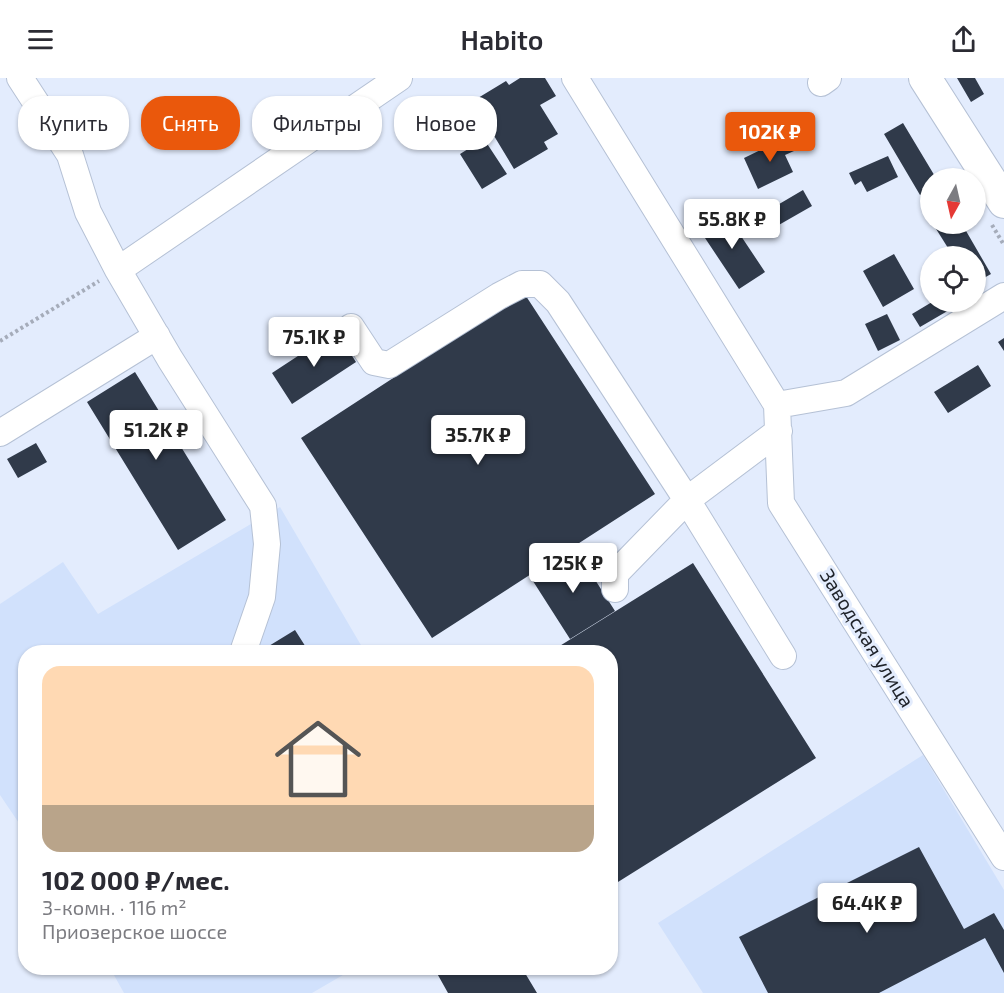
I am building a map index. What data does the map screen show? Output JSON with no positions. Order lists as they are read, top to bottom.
{
  "streets": {
    "street": ["Заводская улица"]
  },
  "north": "bottom",
  "page": {
    "header": "Habito",
    "chip": [
      "Купить",
      "Снять",
      "Фильтры",
      "Новое"
    ],
    "price": [
      "102K ₽",
      "55.8K ₽",
      "75.1K ₽",
      "51.2K ₽",
      "35.7K ₽",
      "125K ₽",
      "64.4K ₽"
    ],
    "list": [
      {
        "name": "102 000 ₽/мес.",
        "note": "3-комн. · 116 m² · Приозерское шоссе"
      }
    ]
  }
}
